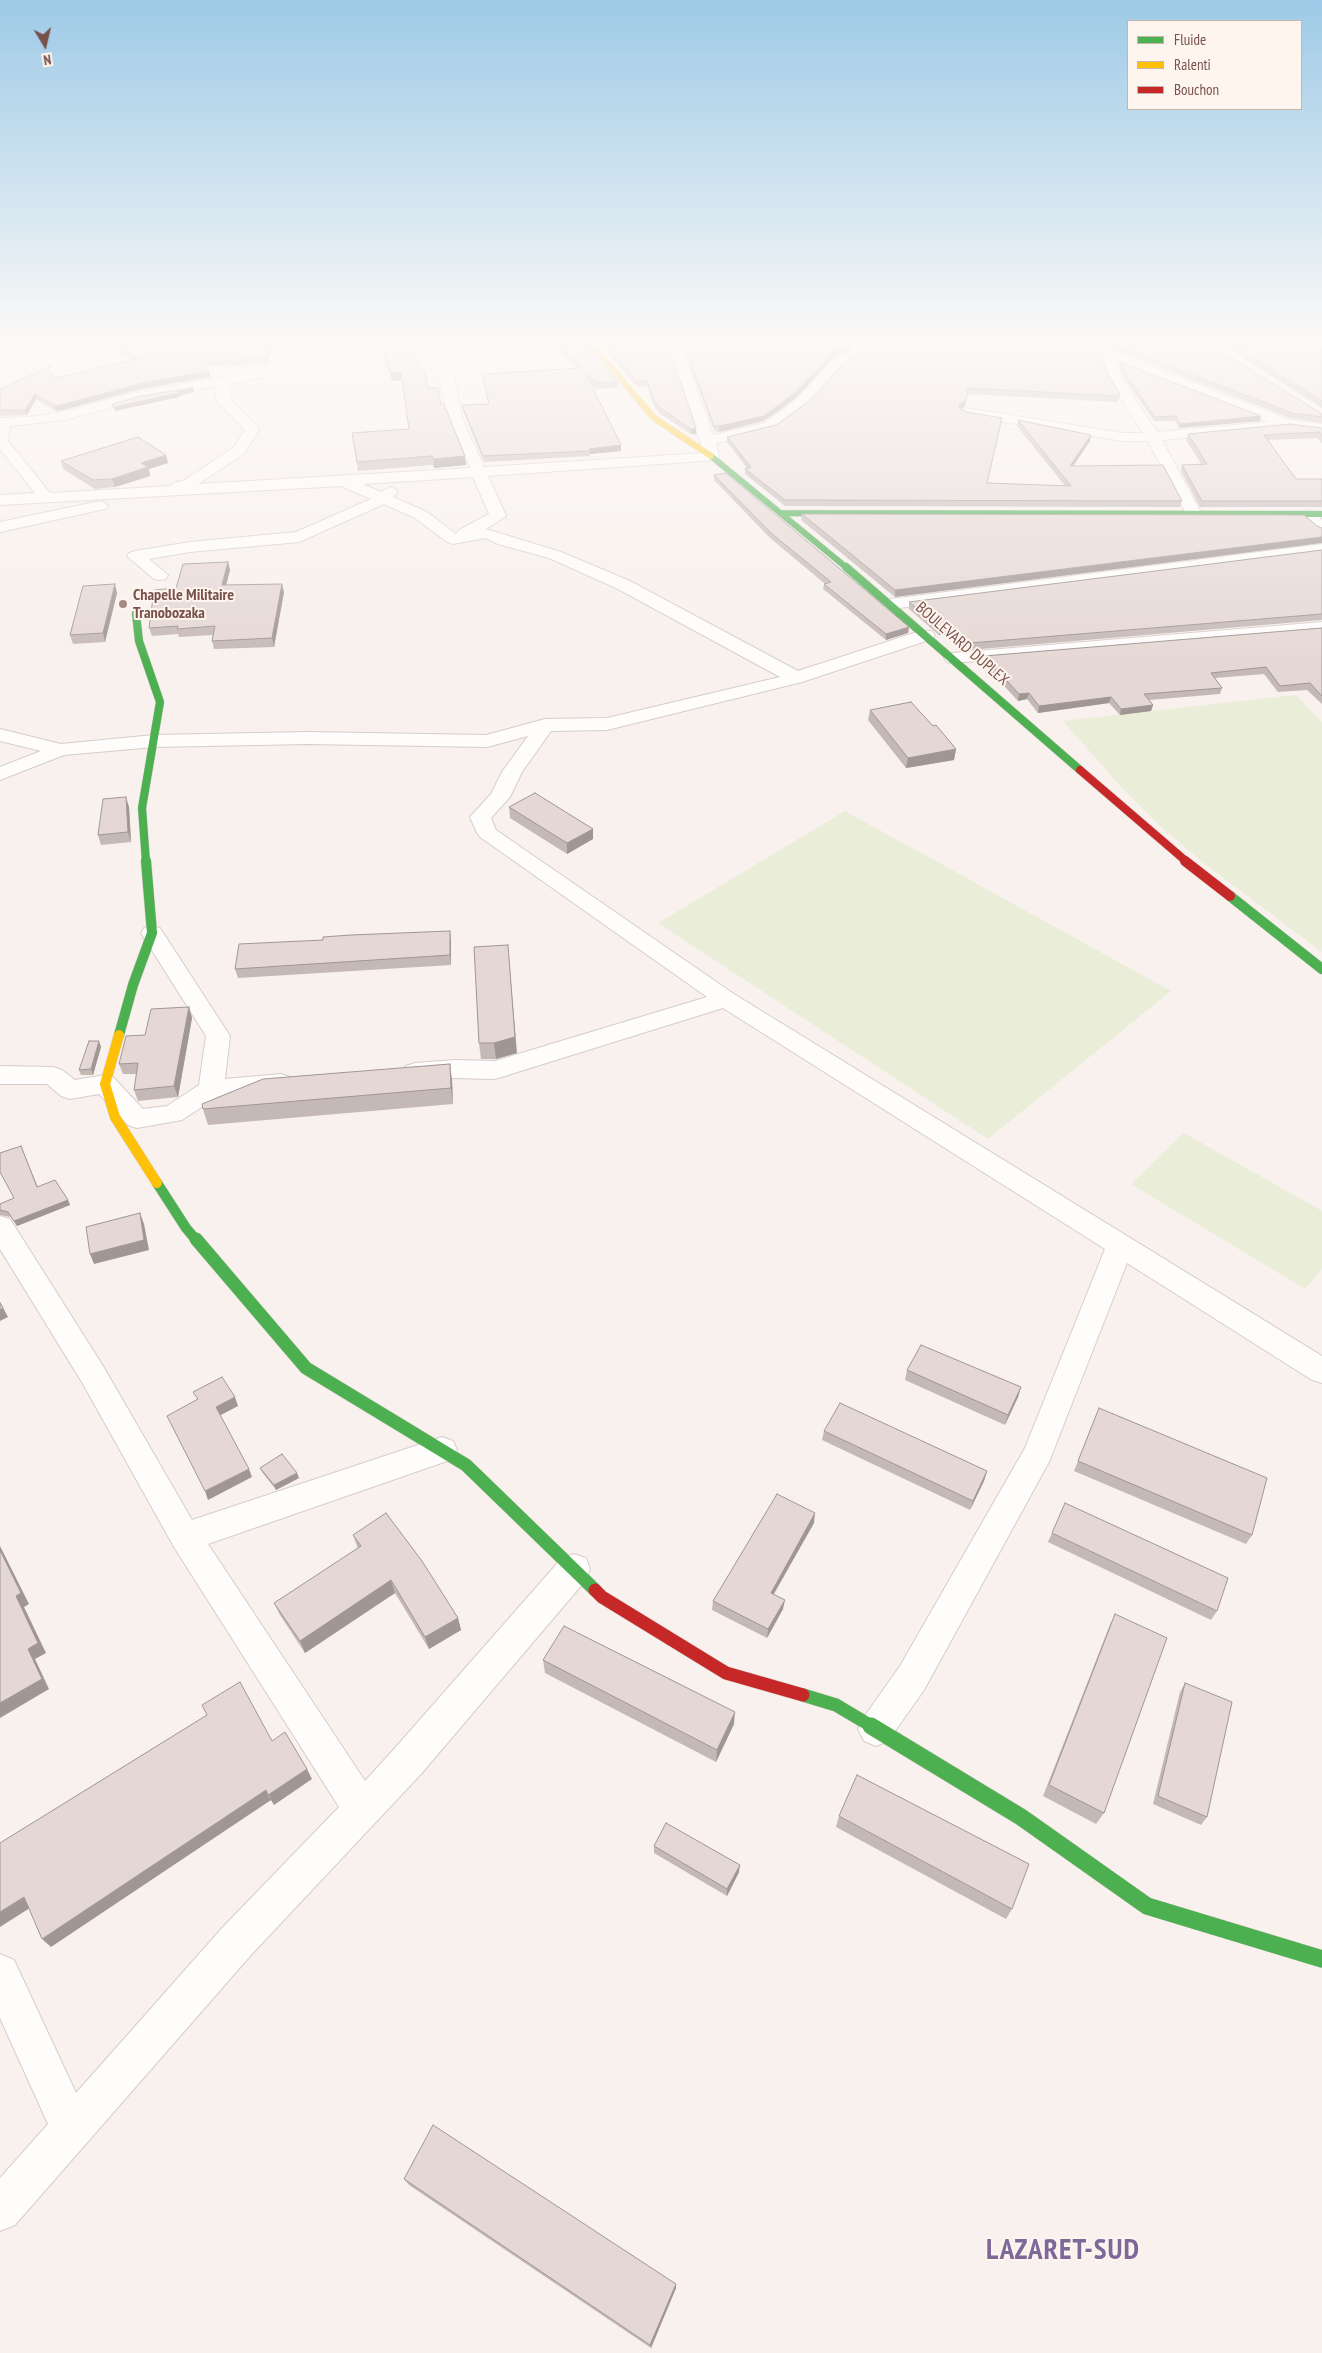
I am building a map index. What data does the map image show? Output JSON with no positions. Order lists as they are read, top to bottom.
{
  "streets": {
    "street": ["BOULEVARD DUPLEX"]
  },
  "districts": ["LAZARET-SUD"],
  "places": ["Chapelle Militaire Tranobozaka"],
  "legend": ["Fluide", "Ralenti", "Bouchon"],
  "north": "bottom"
}
